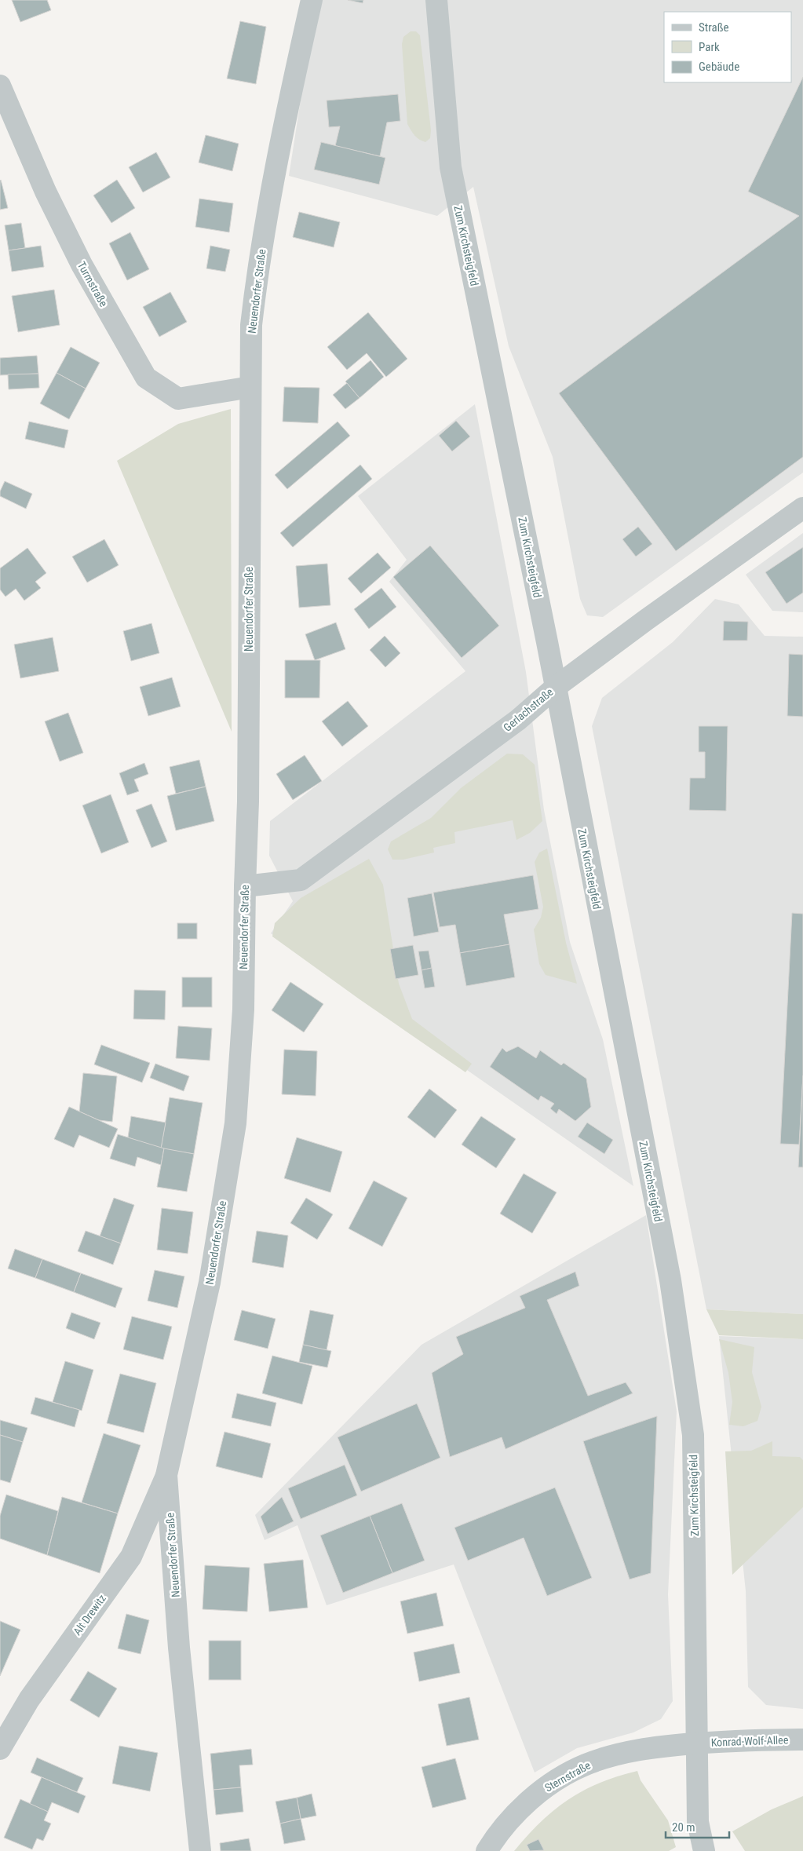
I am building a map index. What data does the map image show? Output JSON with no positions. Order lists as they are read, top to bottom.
{
  "streets": {
    "street": [
      "Zum Kirchsteigfeld",
      "Turmstraße",
      "Neuendorfer Straße",
      "Gerlachstraße",
      "Alt Drewitz",
      "Konrad-Wolf-Allee",
      "Sternstraße"
    ]
  },
  "crossings": [
    ["Zum Kirchsteigfeld", "Gerlachstraße"],
    ["Zum Kirchsteigfeld", "Konrad-Wolf-Allee"],
    ["Zum Kirchsteigfeld", "Sternstraße"],
    ["Turmstraße", "Neuendorfer Straße"],
    ["Neuendorfer Straße", "Gerlachstraße"],
    ["Neuendorfer Straße", "Alt Drewitz"],
    ["Konrad-Wolf-Allee", "Sternstraße"]
  ],
  "legend": ["Straße", "Park", "Gebäude"],
  "scale_bar": "20 m"
}
